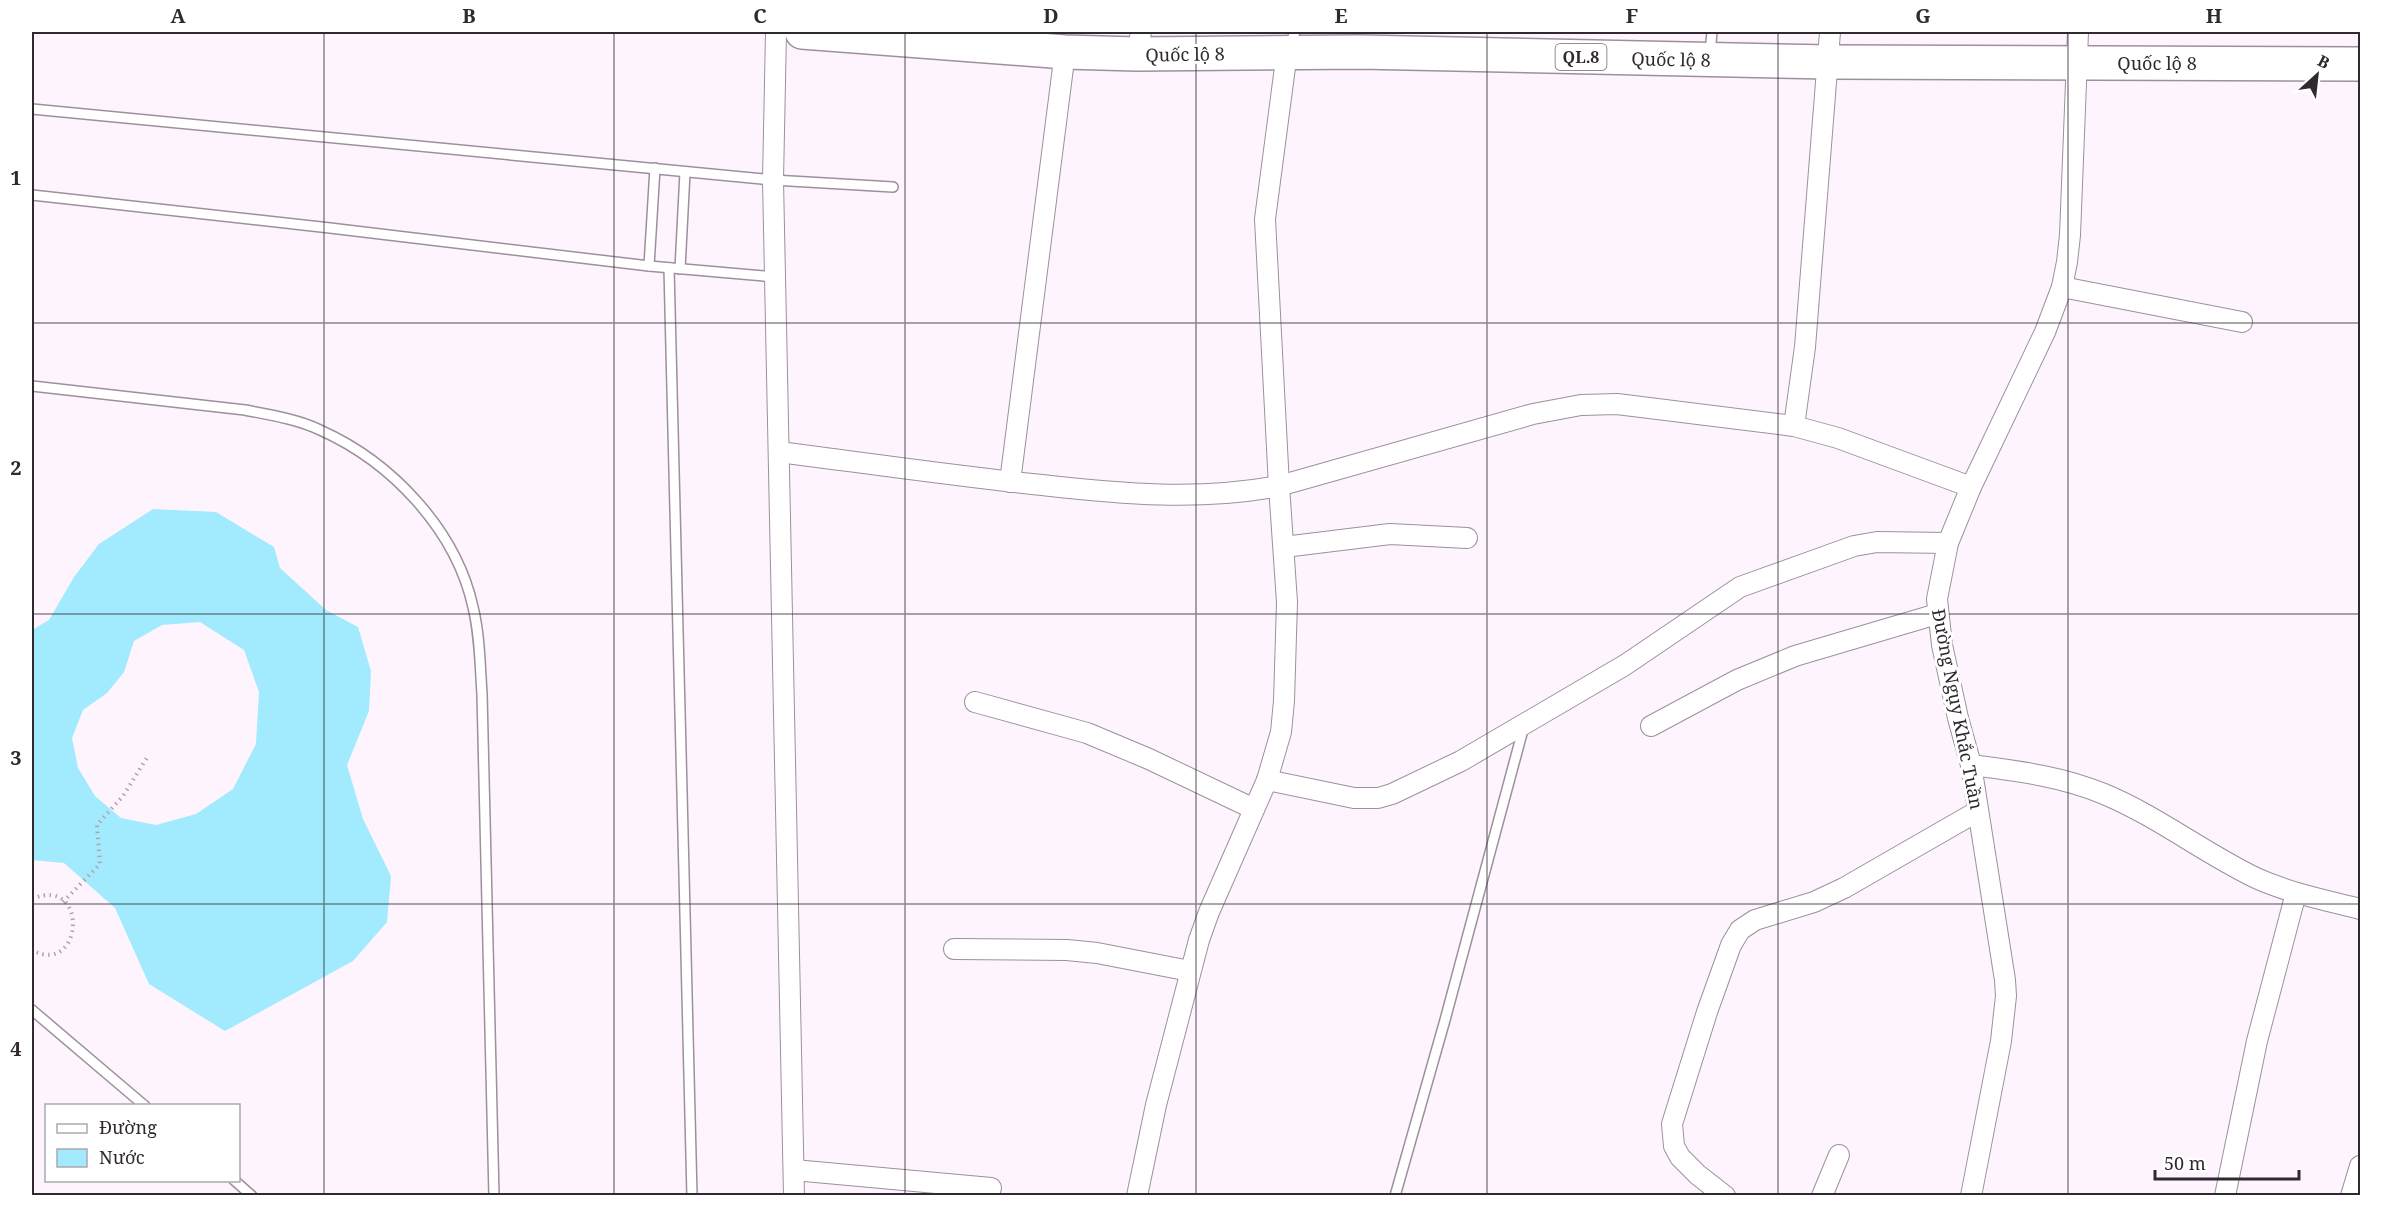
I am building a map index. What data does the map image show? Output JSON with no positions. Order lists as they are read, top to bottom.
{
  "streets": {
    "highway": ["Quốc lộ 8", "QL.8"],
    "street": ["Đường Ngụy Khắc Tuần"]
  },
  "crossings": [
    ["Quốc lộ 8", "Đường Ngụy Khắc Tuần"]
  ],
  "legend": ["Đường", "Nước"],
  "scale_bar": "50 m",
  "north": "top right",
  "grid": {
    "columns": [
      "A",
      "B",
      "C",
      "D",
      "E",
      "F",
      "G",
      "H"
    ],
    "rows": [
      "1",
      "2",
      "3",
      "4"
    ]
  }
}
